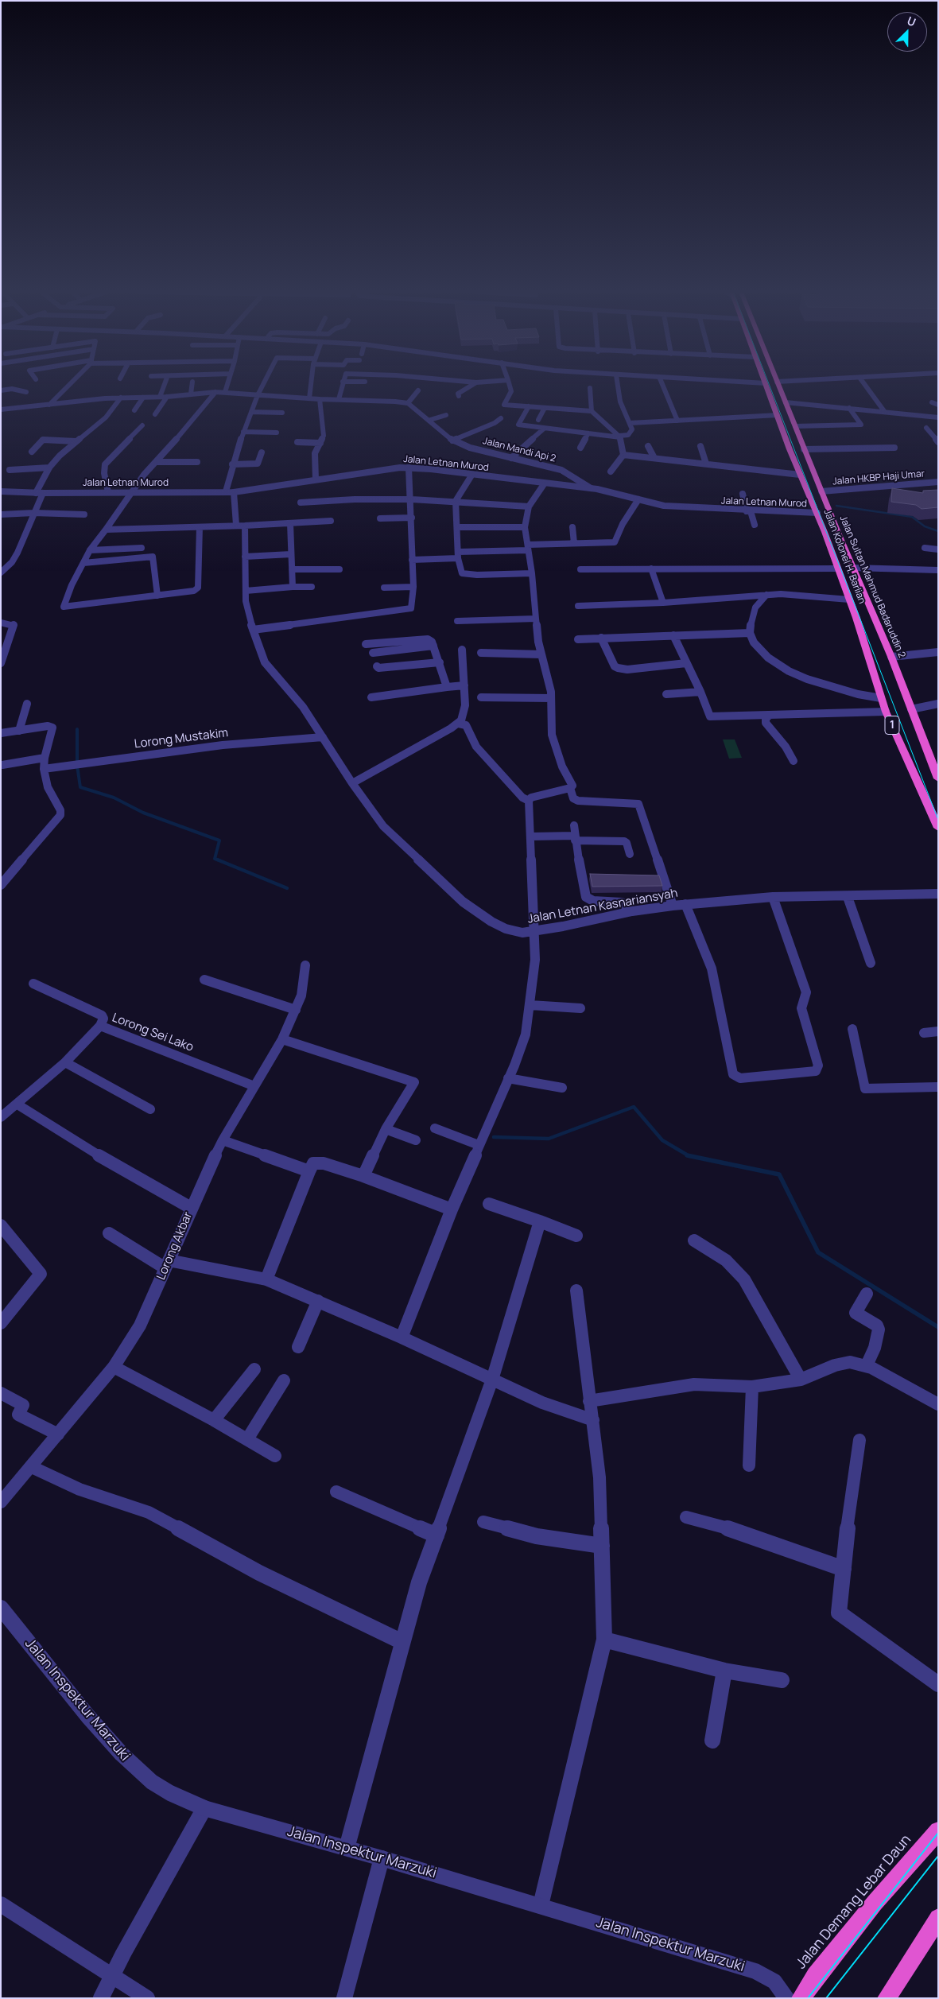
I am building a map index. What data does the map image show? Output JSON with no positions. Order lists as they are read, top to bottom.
{
  "streets": {
    "highway": [
      "Jalan Kolonel H. Barlian",
      "Jalan Sultan Mahmud Badaruddin 2",
      "1",
      "Jalan Demang Lebar Daun"
    ],
    "street": [
      "Jalan Mandi Api 2",
      "Jalan Letnan Murod",
      "Jalan HKBP Haji Umar",
      "Lorong Mustakim",
      "Jalan Letnan Kasnariansyah",
      "Lorong Sei Lako",
      "Lorong Akbar",
      "Jalan Inspektur Marzuki"
    ]
  },
  "crossings": [
    ["Jalan Mandi Api 2", "Jalan Letnan Murod"],
    ["Jalan Letnan Murod", "Jalan Kolonel H. Barlian"],
    ["Jalan HKBP Haji Umar", "Jalan Sultan Mahmud Badaruddin 2"],
    ["Jalan Sultan Mahmud Badaruddin 2", "1"],
    ["Lorong Mustakim", "Jalan Letnan Kasnariansyah"],
    ["Lorong Sei Lako", "Lorong Akbar"]
  ],
  "north": "top right"
}
